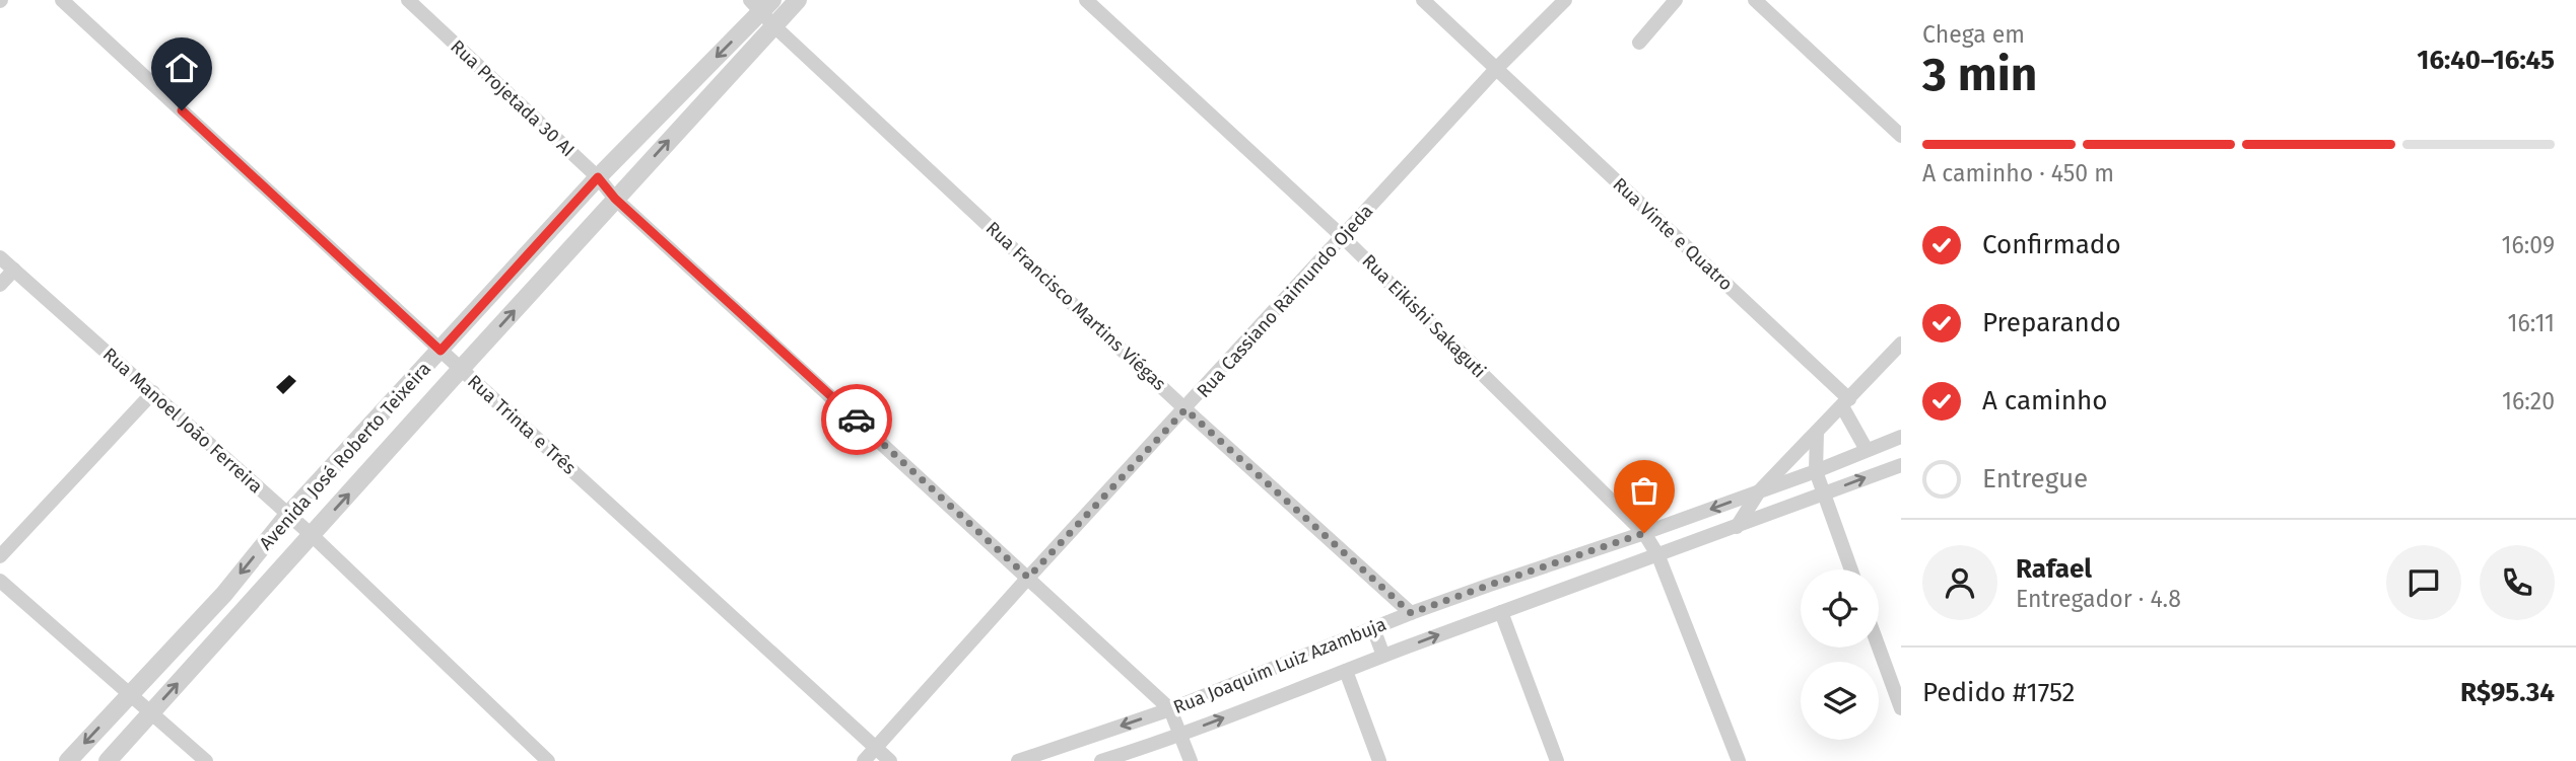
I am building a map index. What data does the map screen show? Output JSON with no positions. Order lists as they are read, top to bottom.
{
  "streets": {
    "street": [
      "Rua Projetada 30 AI",
      "Rua Vinte e Quatro",
      "Rua Cassiano Raimundo Ojeda",
      "Rua Francisco Martins Viégas",
      "Rua Eikishi Sakaguti",
      "Rua Manoel João Ferreira",
      "Rua Trinta e Três",
      "Avenida José Roberto Teixeira",
      "Rua Joaquim Luiz Azambuja"
    ]
  },
  "crossings": [
    ["Rua Projetada 30 AI", "Rua Cassiano Raimundo Ojeda"],
    ["Rua Projetada 30 AI", "Avenida José Roberto Teixeira"],
    ["Rua Projetada 30 AI", "Rua Joaquim Luiz Azambuja"],
    ["Rua Vinte e Quatro", "Rua Cassiano Raimundo Ojeda"],
    ["Rua Vinte e Quatro", "Rua Joaquim Luiz Azambuja"],
    ["Rua Cassiano Raimundo Ojeda", "Rua Francisco Martins Viégas"],
    ["Rua Cassiano Raimundo Ojeda", "Rua Eikishi Sakaguti"],
    ["Rua Cassiano Raimundo Ojeda", "Rua Trinta e Três"],
    ["Rua Francisco Martins Viégas", "Avenida José Roberto Teixeira"],
    ["Rua Francisco Martins Viégas", "Rua Joaquim Luiz Azambuja"],
    ["Rua Eikishi Sakaguti", "Rua Joaquim Luiz Azambuja"],
    ["Rua Manoel João Ferreira", "Avenida José Roberto Teixeira"],
    ["Rua Trinta e Três", "Avenida José Roberto Teixeira"]
  ],
  "page": {
    "heading": ["3 min", "Chega em", "16:40–16:45"],
    "panel": [
      "Rafael",
      "Entregador · 4.8",
      "Pedido #1752",
      "R$95.34"
    ],
    "bar": "A caminho · 450 m",
    "list": [
      ["Confirmado", "16:09"],
      ["Preparando", "16:11"],
      ["A caminho", "16:20"],
      "Entregue"
    ]
  }
}
